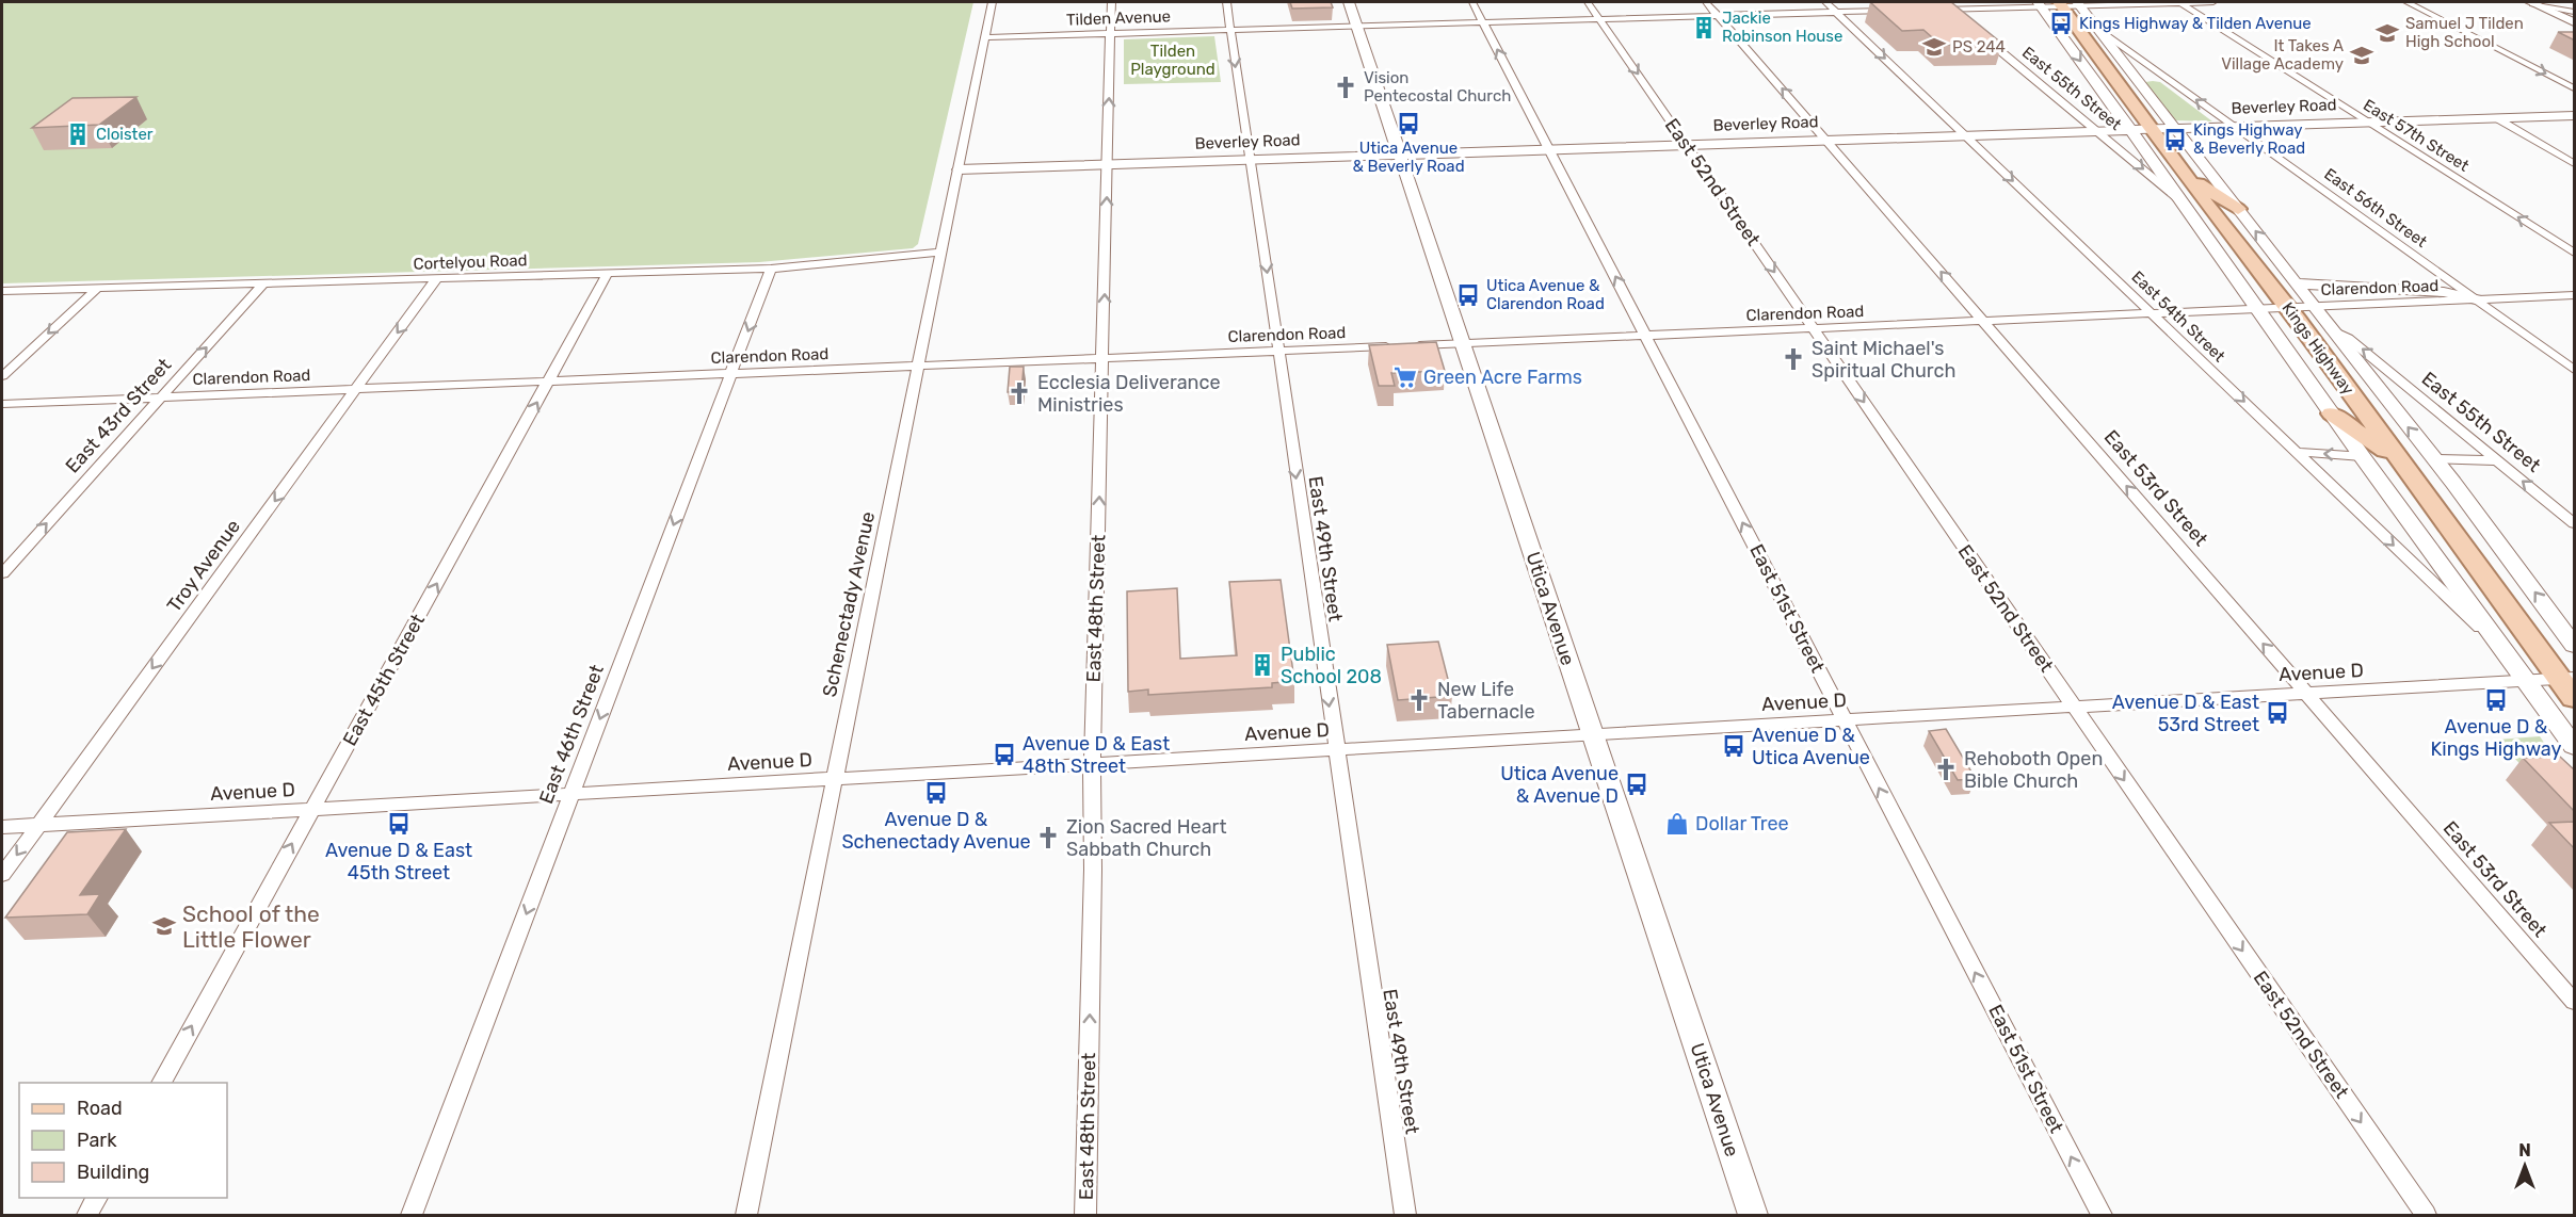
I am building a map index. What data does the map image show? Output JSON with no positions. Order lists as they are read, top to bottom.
{
  "streets": {
    "main road": ["Kings Highway"],
    "street": [
      "Tilden Avenue",
      "East 55th Street",
      "Beverley Road",
      "East 57th Street",
      "East 52nd Street",
      "East 56th Street",
      "Cortelyou Road",
      "Clarendon Road",
      "East 54th Street",
      "East 43rd Street",
      "East 53rd Street",
      "East 49th Street",
      "Troy Avenue",
      "Schenectady Avenue",
      "East 48th Street",
      "Utica Avenue",
      "East 51st Street",
      "Avenue D",
      "East 45th Street",
      "East 46th Street"
    ]
  },
  "crossings": [
    ["Tilden Avenue", "East 52nd Street"],
    ["Tilden Avenue", "East 54th Street"],
    ["Tilden Avenue", "East 53rd Street"],
    ["Tilden Avenue", "East 49th Street"],
    ["Tilden Avenue", "Schenectady Avenue"],
    ["Tilden Avenue", "East 48th Street"],
    ["Tilden Avenue", "Utica Avenue"],
    ["Tilden Avenue", "East 51st Street"],
    ["East 55th Street", "Beverley Road"],
    ["East 55th Street", "Kings Highway"],
    ["Beverley Road", "East 57th Street"],
    ["Beverley Road", "East 52nd Street"],
    ["Beverley Road", "East 56th Street"],
    ["Beverley Road", "East 54th Street"],
    ["Beverley Road", "Kings Highway"],
    ["Beverley Road", "East 53rd Street"],
    ["Beverley Road", "East 49th Street"],
    ["Beverley Road", "Schenectady Avenue"],
    ["Beverley Road", "East 48th Street"],
    ["Beverley Road", "Utica Avenue"],
    ["Beverley Road", "East 51st Street"],
    ["East 52nd Street", "Clarendon Road"],
    ["East 52nd Street", "Avenue D"],
    ["East 56th Street", "Clarendon Road"],
    ["East 56th Street", "Kings Highway"],
    ["Cortelyou Road", "East 43rd Street"],
    ["Cortelyou Road", "Troy Avenue"],
    ["Cortelyou Road", "Schenectady Avenue"],
    ["Cortelyou Road", "East 45th Street"],
    ["Cortelyou Road", "East 46th Street"],
    ["Clarendon Road", "East 54th Street"],
    ["Clarendon Road", "Kings Highway"],
    ["Clarendon Road", "East 43rd Street"],
    ["Clarendon Road", "East 53rd Street"],
    ["Clarendon Road", "East 49th Street"],
    ["Clarendon Road", "Troy Avenue"],
    ["Clarendon Road", "Schenectady Avenue"],
    ["Clarendon Road", "East 48th Street"],
    ["Clarendon Road", "Utica Avenue"],
    ["Clarendon Road", "East 51st Street"],
    ["Clarendon Road", "East 45th Street"],
    ["Clarendon Road", "East 46th Street"],
    ["East 54th Street", "Kings Highway"],
    ["Kings Highway", "Avenue D"],
    ["East 53rd Street", "Avenue D"],
    ["East 49th Street", "Avenue D"],
    ["Troy Avenue", "Avenue D"],
    ["Schenectady Avenue", "Avenue D"],
    ["East 48th Street", "Avenue D"],
    ["Utica Avenue", "Avenue D"],
    ["East 51st Street", "Avenue D"],
    ["Avenue D", "East 45th Street"],
    ["Avenue D", "East 46th Street"]
  ],
  "one_way": [
    "East 52nd Street",
    "East 54th Street",
    "East 43rd Street",
    "East 53rd Street",
    "East 49th Street",
    "Troy Avenue",
    "East 48th Street",
    "East 51st Street",
    "East 45th Street",
    "East 46th Street"
  ],
  "parks": ["Tilden Playground"],
  "places": {
    "bus stop": [
      "Kings Highway & Tilden Avenue",
      "Utica Avenue & Beverly Road",
      "Kings Highway & Beverly Road",
      "Utica Avenue & Clarendon Road",
      "Avenue D & Kings Highway",
      "Avenue D & East 53rd Street",
      "Avenue D & Utica Avenue",
      "Avenue D & East 48th Street",
      "Utica Avenue & Avenue D",
      "Avenue D & Schenectady Avenue",
      "Avenue D & East 45th Street"
    ],
    "building": ["Jackie Robinson House", "Cloister", "Public School 208"],
    "school or university": [
      "Samuel J Tilden High School",
      "PS 244",
      "It Takes A Village Academy",
      "School of the Little Flower"
    ],
    "church": [
      "Vision Pentecostal Church",
      "Saint Michael's Spiritual Church",
      "Ecclesia Deliverance Ministries",
      "New Life Tabernacle",
      "Rehoboth Open Bible Church",
      "Zion Sacred Heart Sabbath Church"
    ],
    "supermarket": ["Green Acre Farms"],
    "shop": ["Dollar Tree"]
  },
  "legend": ["Road", "Park", "Building"],
  "north": "top"
}
